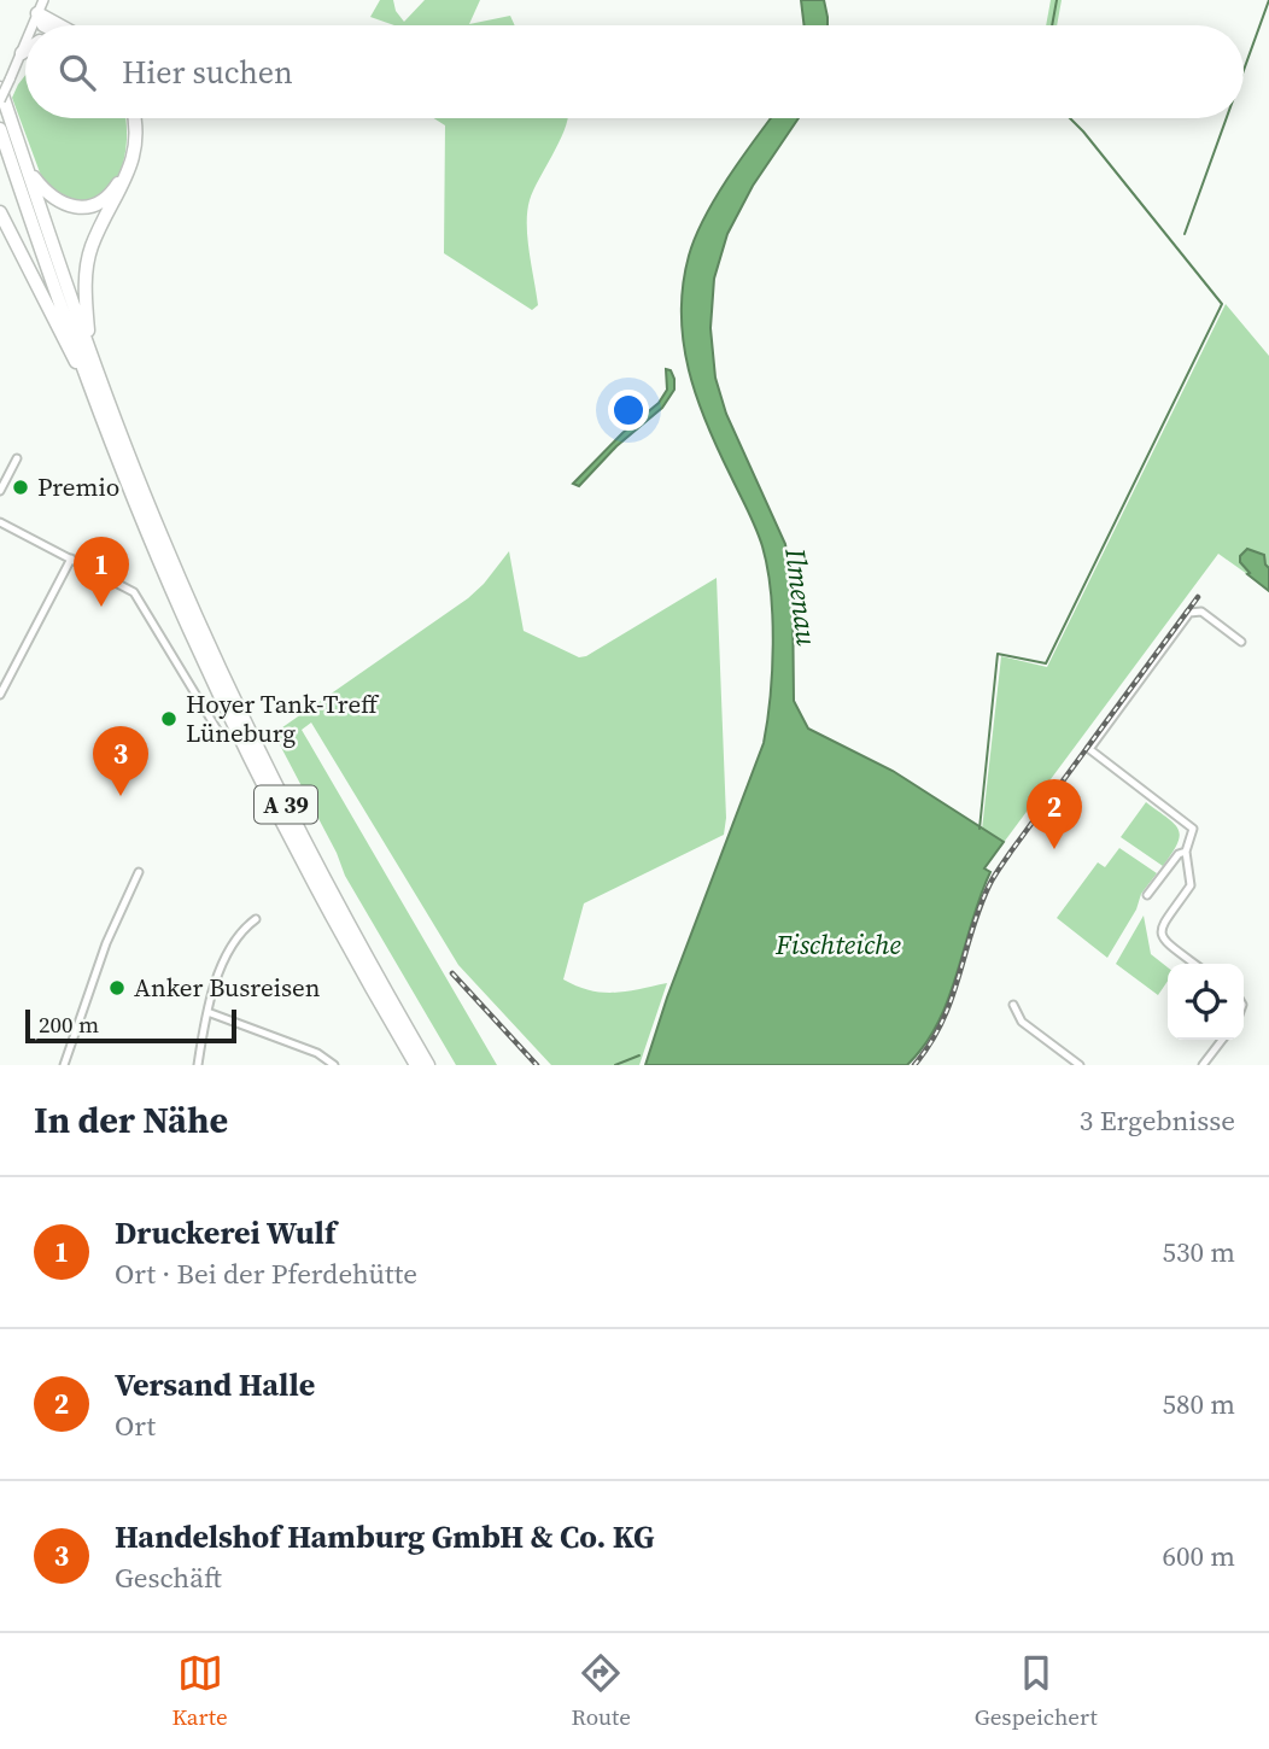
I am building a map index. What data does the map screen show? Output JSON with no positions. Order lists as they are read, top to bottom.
{
  "streets": {
    "highway": ["A 39"]
  },
  "water": ["Ilmenau", "Fischteiche"],
  "places": ["Premio", "Hoyer Tank-Treff Lüneburg", "Anker Busreisen"],
  "scale_bar": "200 m",
  "page": {
    "search": "Hier suchen",
    "pins": ["1", "3", "2"],
    "scale": "200 m",
    "heading": ["In der Nähe", "3 Ergebnisse"],
    "list": [
      {
        "mark": "1",
        "name": "Druckerei Wulf",
        "note": "Ort · Bei der Pferdehütte",
        "value": "530 m"
      },
      {
        "mark": "2",
        "name": "Versand Halle",
        "note": "Ort",
        "value": "580 m"
      },
      {
        "mark": "3",
        "name": "Handelshof Hamburg GmbH & Co. KG",
        "note": "Geschäft",
        "value": "600 m"
      }
    ],
    "nav": ["Karte", "Route", "Gespeichert"]
  }
}
